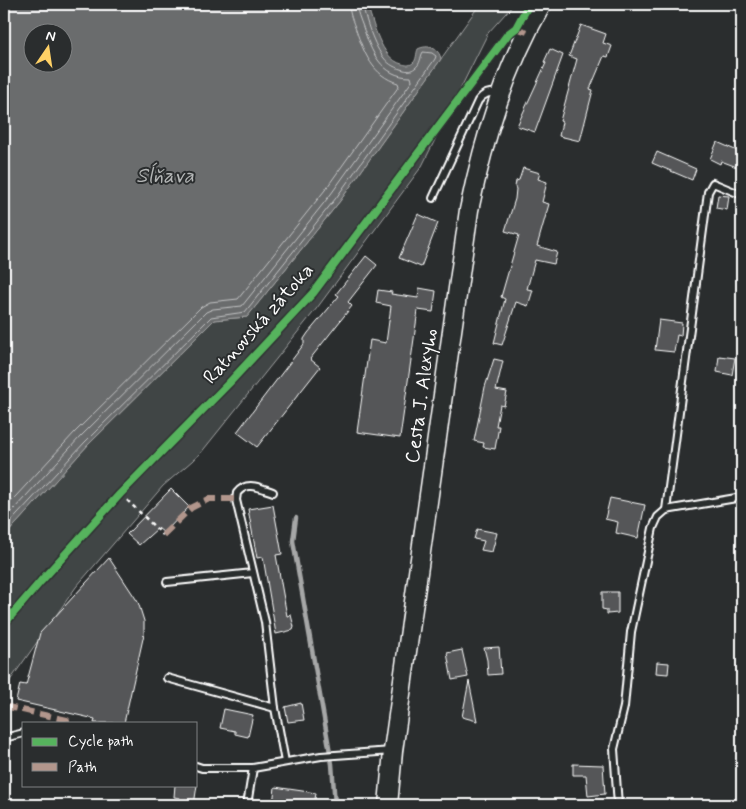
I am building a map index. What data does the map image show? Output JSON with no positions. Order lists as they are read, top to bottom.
{
  "streets": {
    "main road": ["Cesta J. Alexyho"],
    "lane": ["Ratnovská zátoka"]
  },
  "water": ["Sĺňava"],
  "legend": ["Cycle path", "Path"],
  "north": "top"
}
